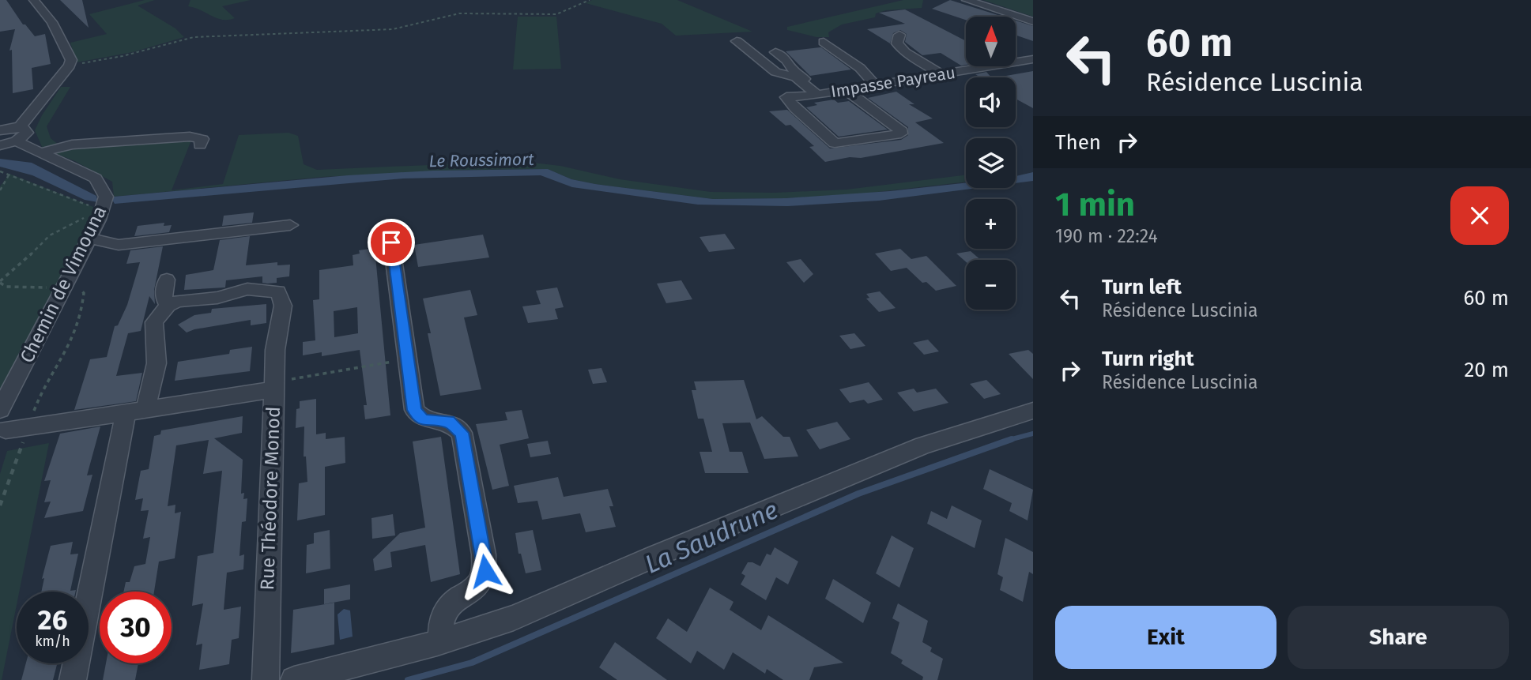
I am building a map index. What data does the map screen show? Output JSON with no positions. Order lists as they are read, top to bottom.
{
  "streets": {
    "street": ["Impasse Payreau", "Chemin de Vimouna", "Rue Théodore Monod"]
  },
  "water": ["Le Roussimort", "La Saudrune"],
  "north": "top",
  "page": {
    "turn": ["60 m", "Résidence Luscinia"],
    "map_buttons": ["+", "−"],
    "then": "Then",
    "heading": ["1 min", "190 m · 22:24"],
    "list": [
      {
        "name": "Turn left",
        "note": "Résidence Luscinia",
        "value": "60 m"
      },
      {
        "name": "Turn right",
        "note": "Résidence Luscinia",
        "value": "20 m"
      }
    ],
    "speed": "26 km/h",
    "limit": "30",
    "buttons": ["Exit", "Share"]
  }
}
